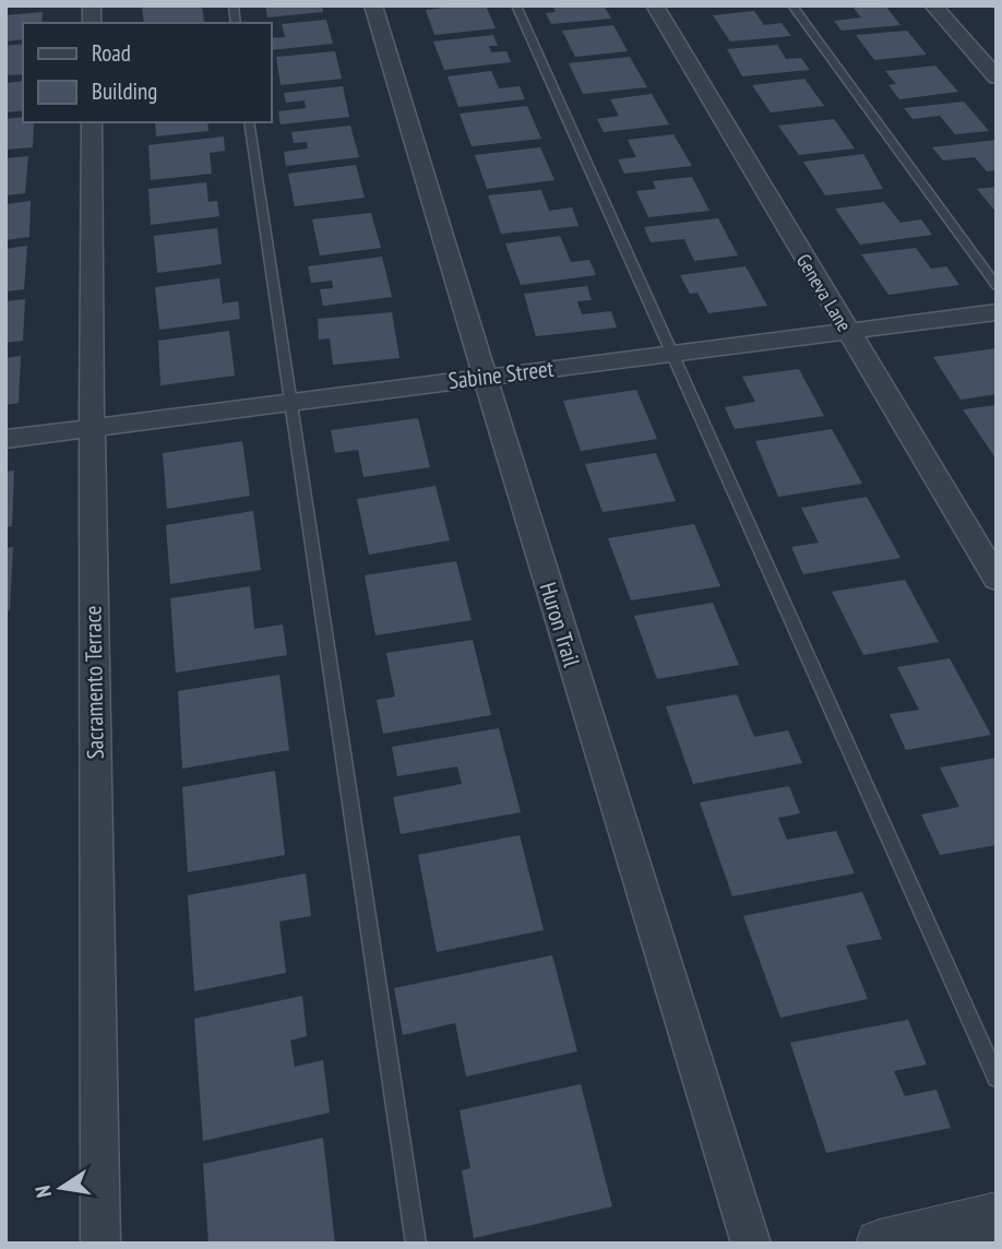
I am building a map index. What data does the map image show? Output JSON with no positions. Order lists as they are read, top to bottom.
{
  "streets": {
    "street": [
      "Geneva Lane",
      "Sabine Street",
      "Huron Trail",
      "Sacramento Terrace"
    ]
  },
  "crossings": [
    ["Geneva Lane", "Sabine Street"],
    ["Sabine Street", "Huron Trail"],
    ["Sabine Street", "Sacramento Terrace"]
  ],
  "legend": ["Road", "Building"],
  "north": "left"
}
